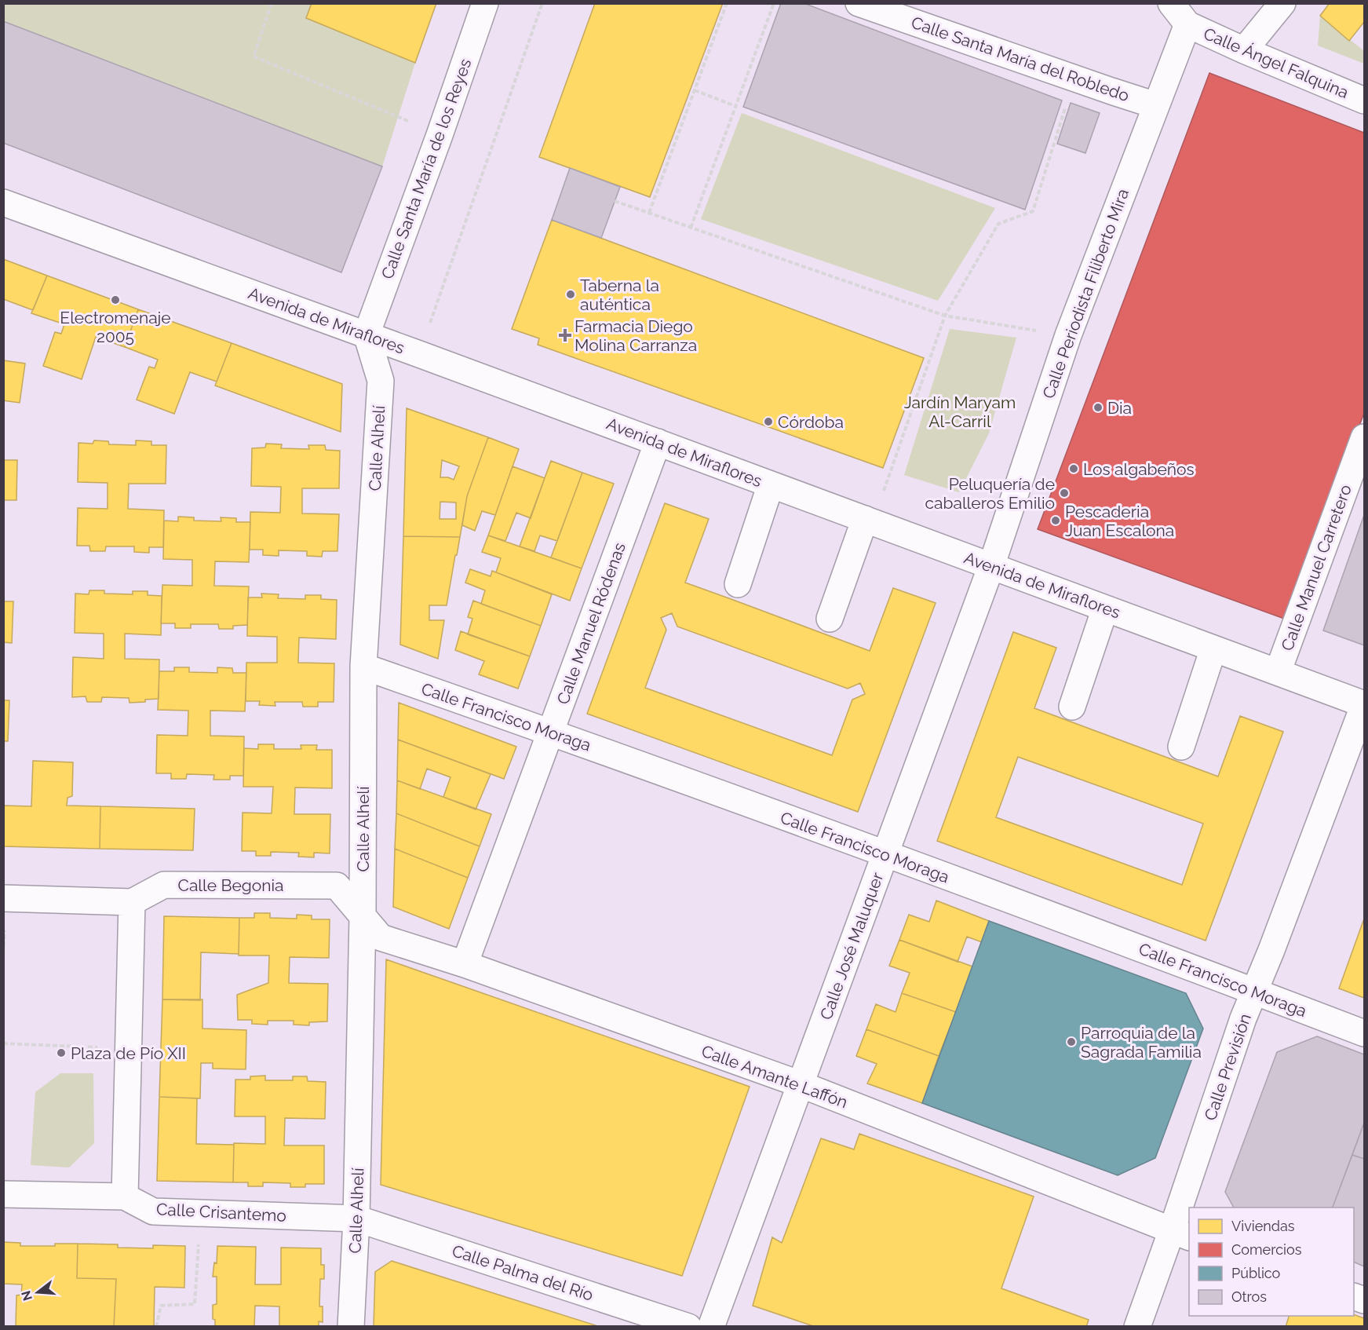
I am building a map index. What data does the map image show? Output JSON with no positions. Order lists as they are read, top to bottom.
{
  "streets": {
    "street": [
      "Calle Santa María del Robledo",
      "Calle Ángel Falquina",
      "Calle Santa María de los Reyes",
      "Calle Periodista Filiberto Mira",
      "Avenida de Miraflores",
      "Calle Alhelí",
      "Calle Manuel Carretero",
      "Calle Manuel Ródenas",
      "Calle Francisco Moraga",
      "Calle Begonia",
      "Calle José Maluquer",
      "Calle Previsión",
      "Calle Amante Laffón",
      "Calle Crisantemo",
      "Calle Palma del Río"
    ]
  },
  "crossings": [
    ["Calle Santa María del Robledo", "Calle Periodista Filiberto Mira"],
    ["Calle Ángel Falquina", "Calle Periodista Filiberto Mira"],
    ["Calle Santa María de los Reyes", "Avenida de Miraflores"],
    ["Calle Santa María de los Reyes", "Calle Alhelí"],
    ["Calle Periodista Filiberto Mira", "Avenida de Miraflores"],
    ["Calle Periodista Filiberto Mira", "Calle José Maluquer"],
    ["Avenida de Miraflores", "Calle Alhelí"],
    ["Avenida de Miraflores", "Calle Manuel Carretero"],
    ["Avenida de Miraflores", "Calle Manuel Ródenas"],
    ["Avenida de Miraflores", "Calle José Maluquer"],
    ["Avenida de Miraflores", "Calle Previsión"],
    ["Calle Alhelí", "Calle Francisco Moraga"],
    ["Calle Alhelí", "Calle Begonia"],
    ["Calle Alhelí", "Calle Amante Laffón"],
    ["Calle Alhelí", "Calle Crisantemo"],
    ["Calle Alhelí", "Calle Palma del Río"],
    ["Calle Manuel Ródenas", "Calle Francisco Moraga"],
    ["Calle Manuel Ródenas", "Calle Amante Laffón"],
    ["Calle Francisco Moraga", "Calle José Maluquer"],
    ["Calle Francisco Moraga", "Calle Previsión"],
    ["Calle Begonia", "Calle Amante Laffón"],
    ["Calle José Maluquer", "Calle Amante Laffón"],
    ["Calle Previsión", "Calle Amante Laffón"],
    ["Calle Crisantemo", "Calle Palma del Río"]
  ],
  "parks": ["Jardín Maryam Al-Carril"],
  "places": {
    "other": [
      "Taberna la auténtica",
      "Electromenaje 2005",
      "Dia",
      "Córdoba",
      "Los algabeños",
      "Peluquería de caballeros Emilio",
      "Pescaderia Juan Escalona",
      "Parroquia de la Sagrada Familia",
      "Plaza de Pío XII"
    ],
    "health": ["Farmacia Diego Molina Carranza"]
  },
  "legend": [
    "Viviendas",
    "Comercios",
    "Público",
    "Otros"
  ],
  "north": "left"
}
